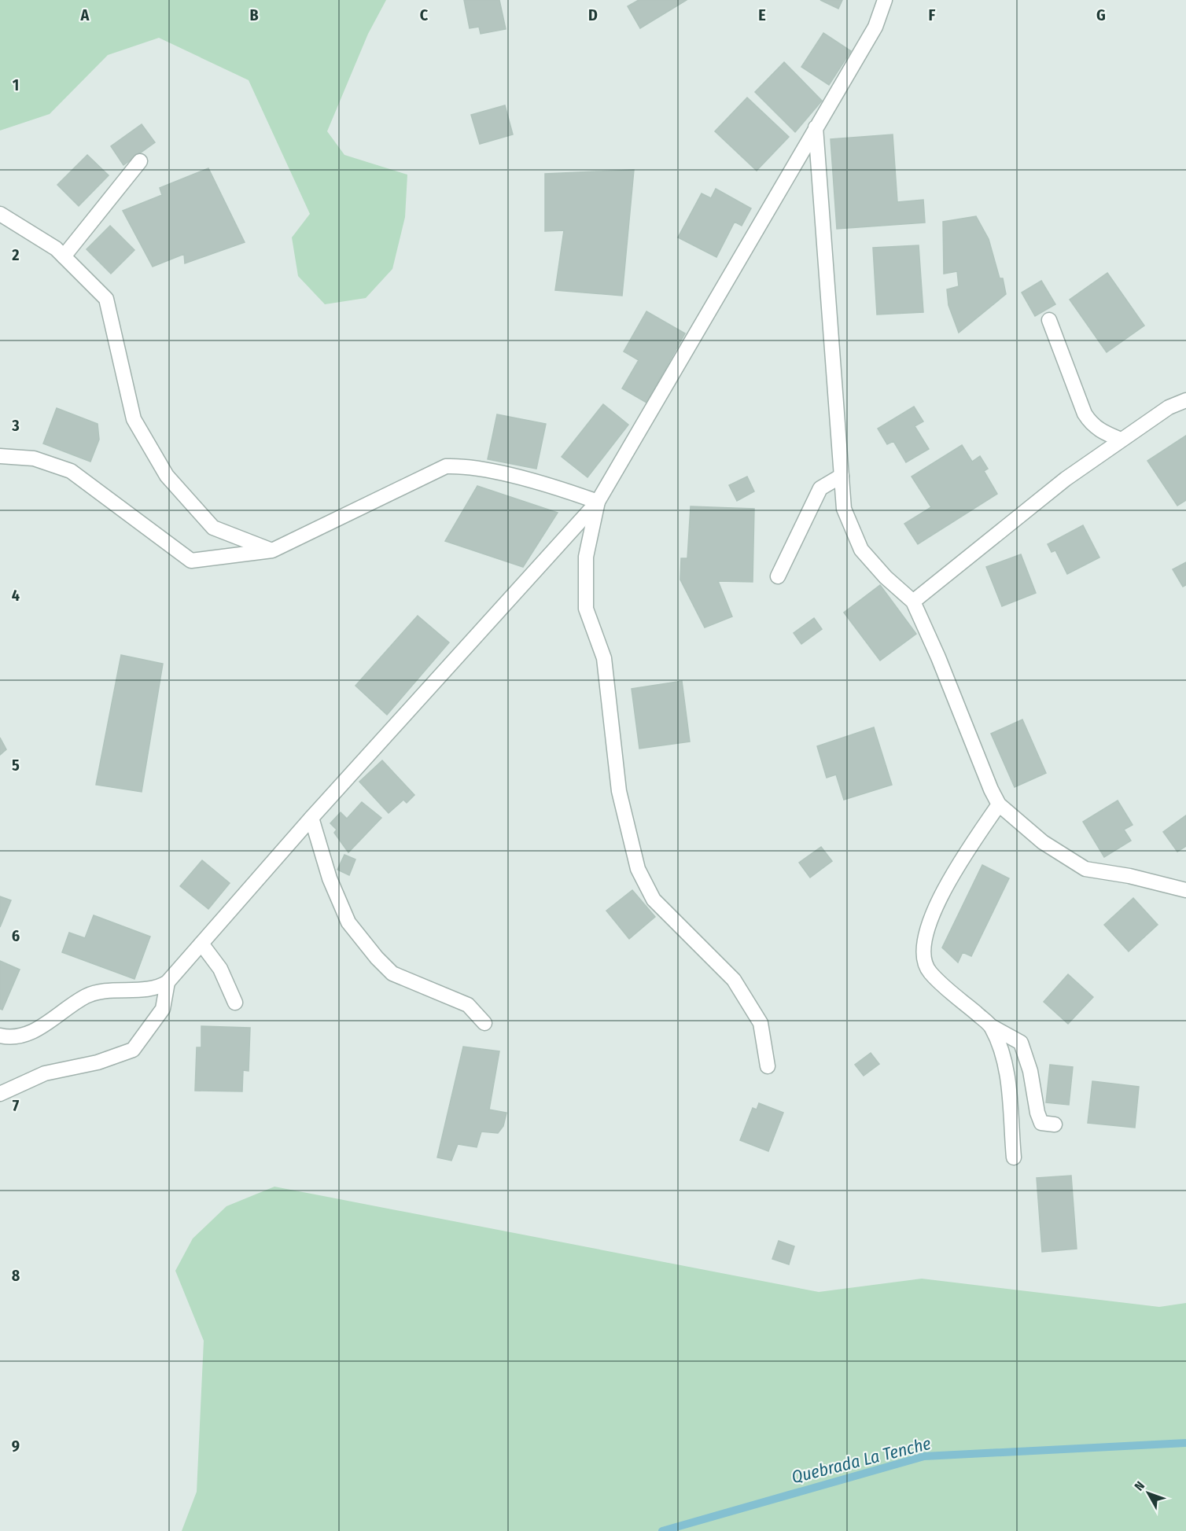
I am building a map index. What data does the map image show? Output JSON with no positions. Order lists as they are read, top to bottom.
{
  "water": ["Quebrada La Tenche"],
  "north": "top left",
  "grid": {
    "columns": [
      "A",
      "B",
      "C",
      "D",
      "E",
      "F",
      "G"
    ],
    "rows": [
      "1",
      "2",
      "3",
      "4",
      "5",
      "6",
      "7",
      "8",
      "9"
    ]
  }
}
